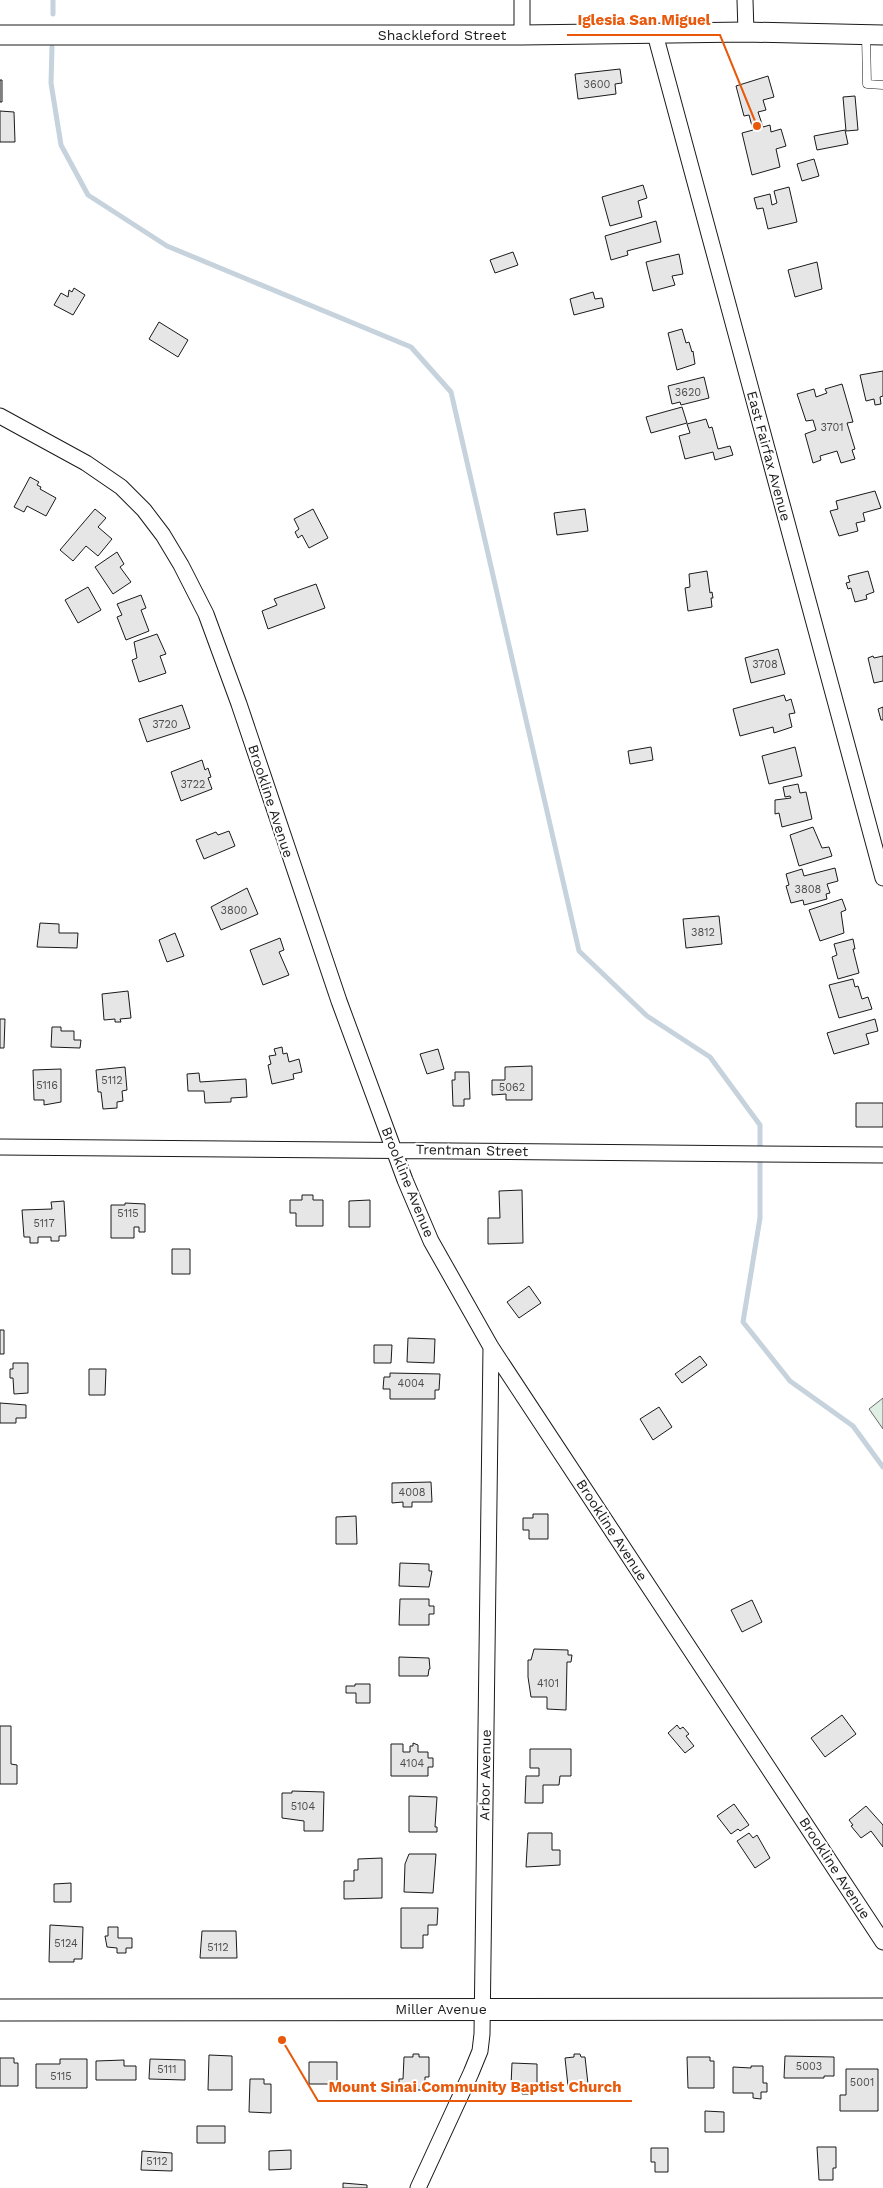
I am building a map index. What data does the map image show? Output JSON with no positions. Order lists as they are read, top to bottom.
{
  "streets": {
    "main road": ["Miller Avenue"],
    "street": [
      "Shackleford Street",
      "East Fairfax Avenue",
      "Brookline Avenue",
      "Trentman Street",
      "Arbor Avenue"
    ]
  },
  "crossings": [
    ["Shackleford Street", "East Fairfax Avenue"],
    ["Brookline Avenue", "Trentman Street"],
    ["Brookline Avenue", "Arbor Avenue"],
    ["Arbor Avenue", "Miller Avenue"]
  ],
  "places": ["Iglesia San Miguel", "Mount Sinai Community Baptist Church"],
  "house_numbers": [
    "3600",
    "3620",
    "3701",
    "3708",
    "3720",
    "3722",
    "3808",
    "3800",
    "3812",
    "5112",
    "5116",
    "5062",
    "5115",
    "5117",
    "4004",
    "4008",
    "4101",
    "4104",
    "5104",
    "5124",
    "5112",
    "5003",
    "5111",
    "5115",
    "5001",
    "5112"
  ]
}
